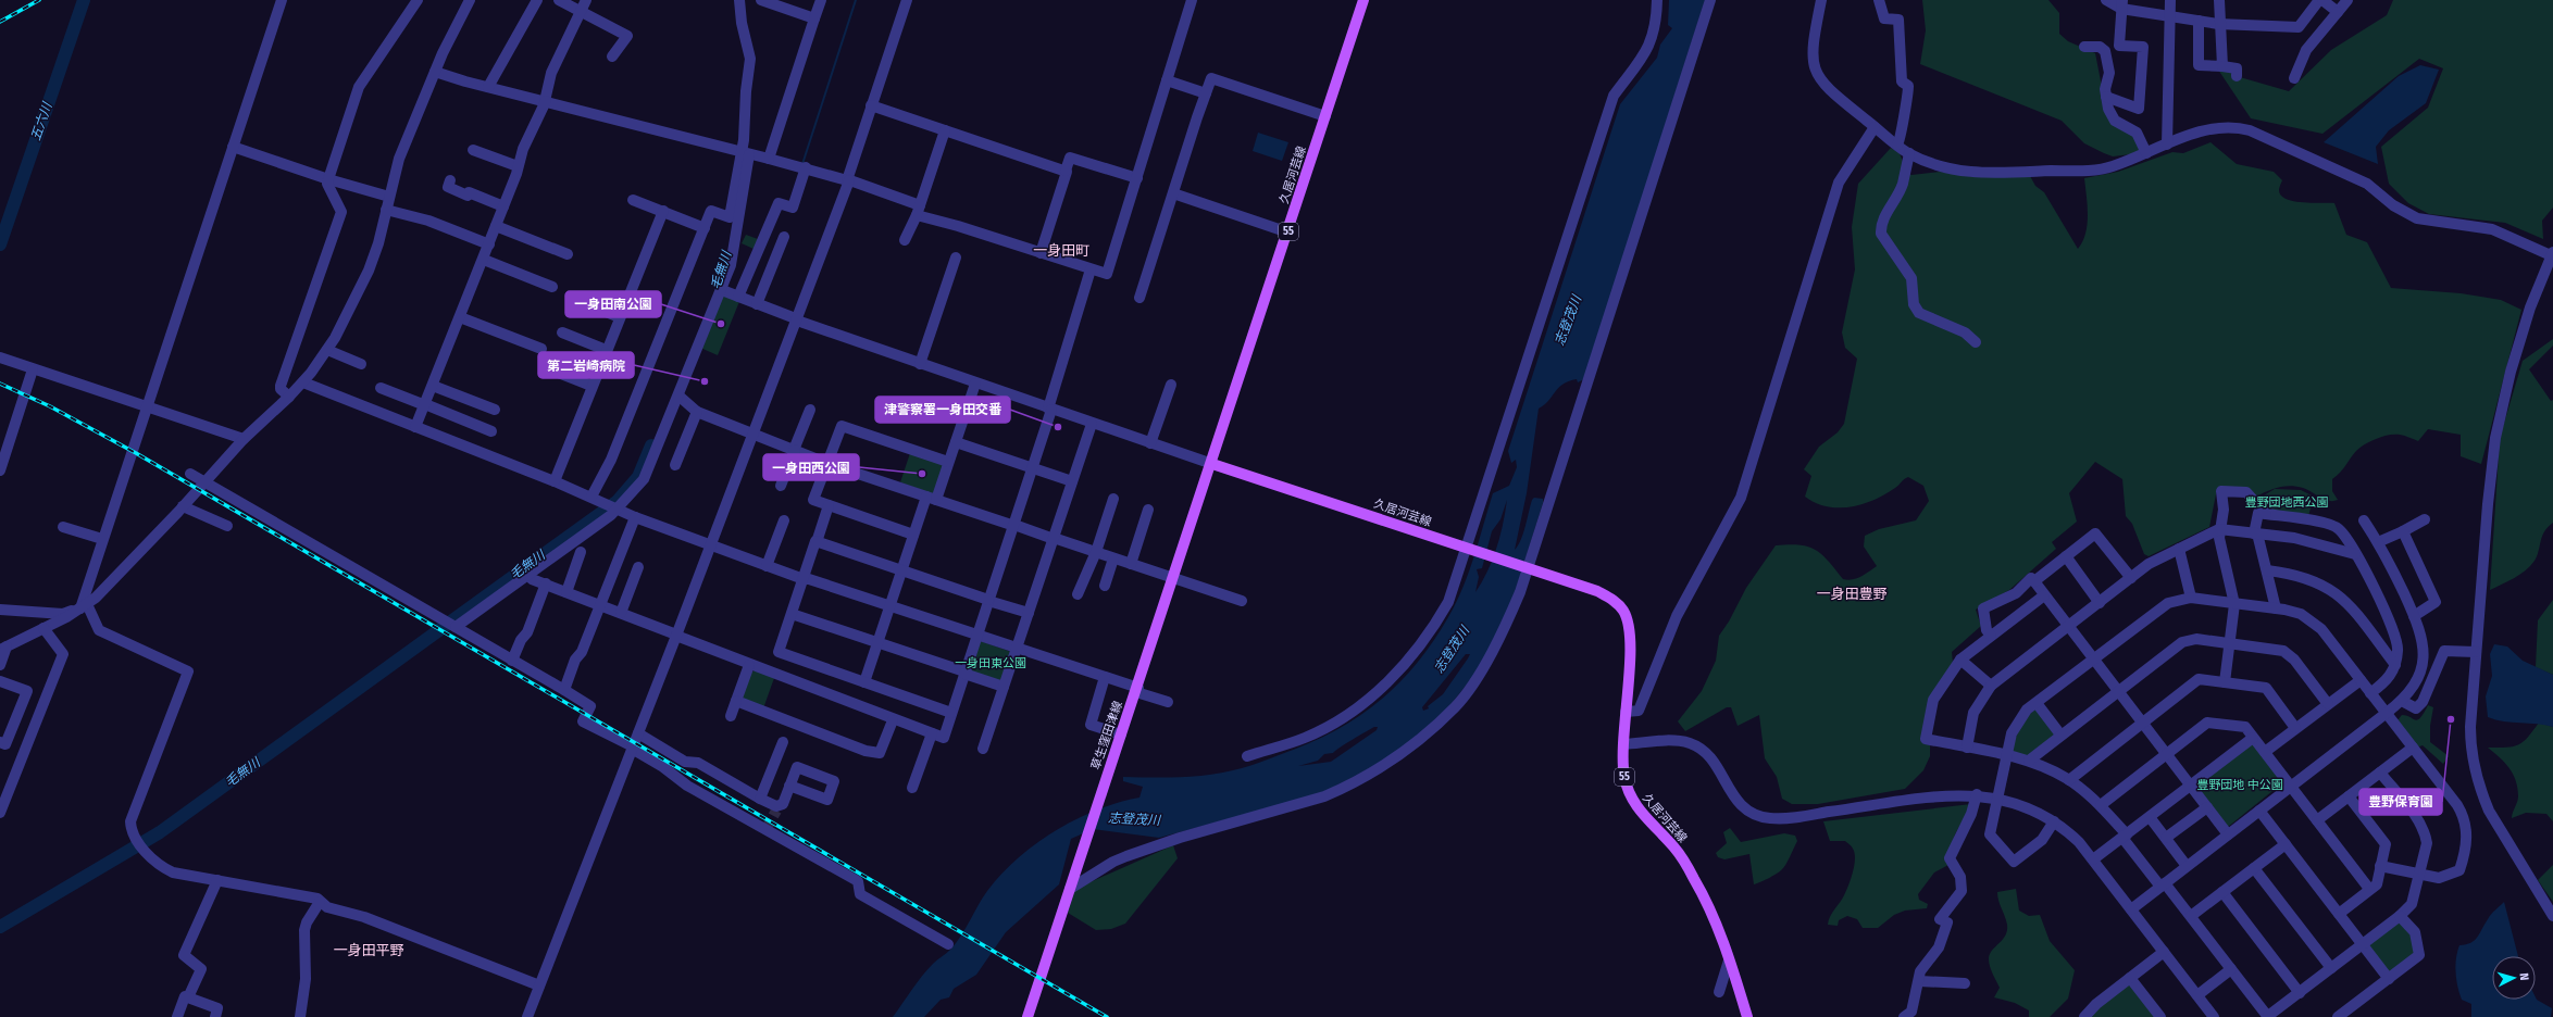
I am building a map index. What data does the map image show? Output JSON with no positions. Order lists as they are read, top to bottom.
{
  "streets": {
    "main road": ["久居河芸線", "55", "草生窪田津線"]
  },
  "crossings": [
    ["久居河芸線", "草生窪田津線"]
  ],
  "districts": ["一身田町", "一身田豊野", "一身田平野"],
  "water": ["五六川", "毛無川", "志登茂川"],
  "parks": ["豊野団地西公園", "一身田東公園", "豊野団地 中公園"],
  "places": [
    "一身田南公園",
    "第二岩崎病院",
    "津警察署一身田交番",
    "一身田西公園",
    "豊野保育園"
  ],
  "north": "right"
}
